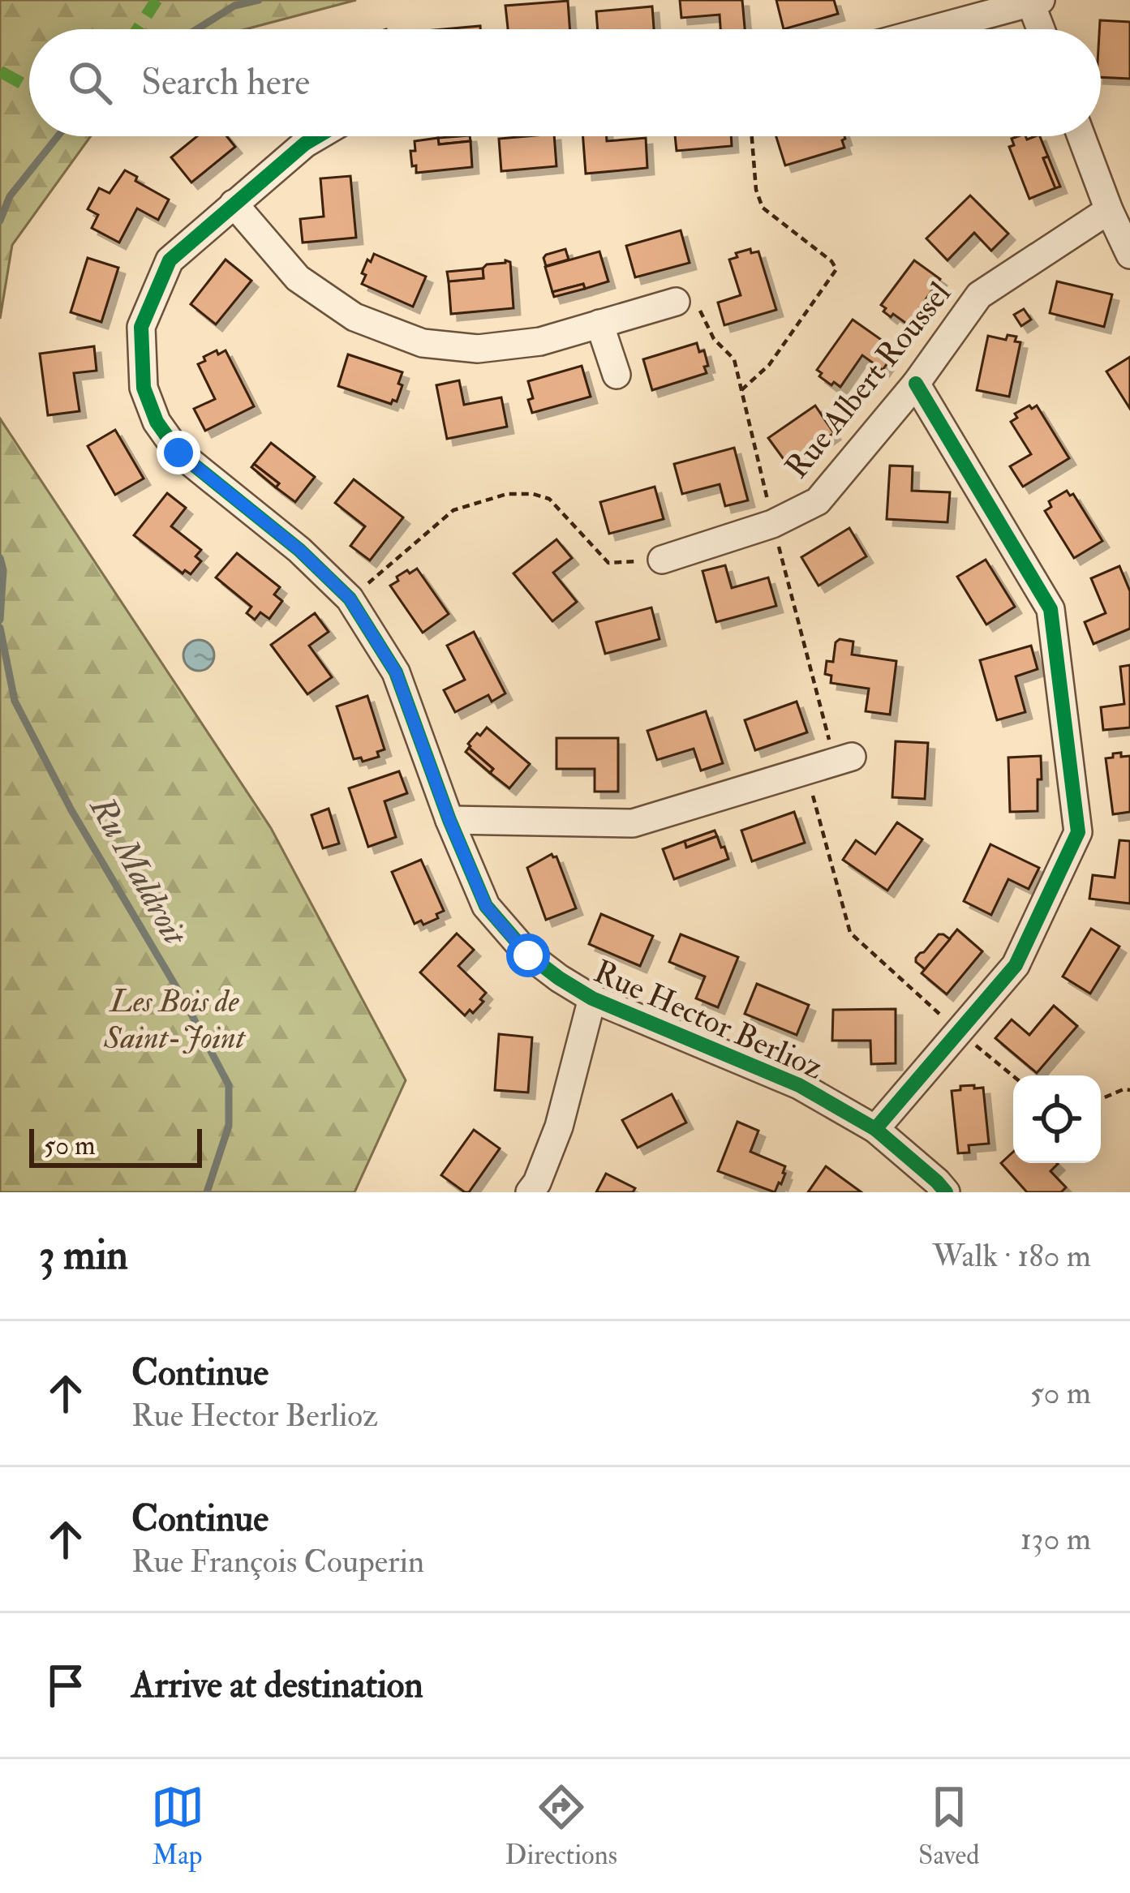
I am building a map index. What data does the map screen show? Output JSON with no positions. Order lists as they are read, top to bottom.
{
  "streets": {
    "street": ["Rue Albert Roussel", "Rue Hector Berlioz"]
  },
  "water": ["Ru Maldroit"],
  "parks": ["Les Bois de Saint-Joint"],
  "scale_bar": "50 m",
  "page": {
    "search": "Search here",
    "scale": "50 m",
    "heading": ["3 min", "Walk · 180 m"],
    "list": [
      ["Continue", "Rue Hector Berlioz", "50 m"],
      ["Continue", "Rue François Couperin", "130 m"],
      "Arrive at destination"
    ],
    "nav": ["Map", "Directions", "Saved"]
  }
}
